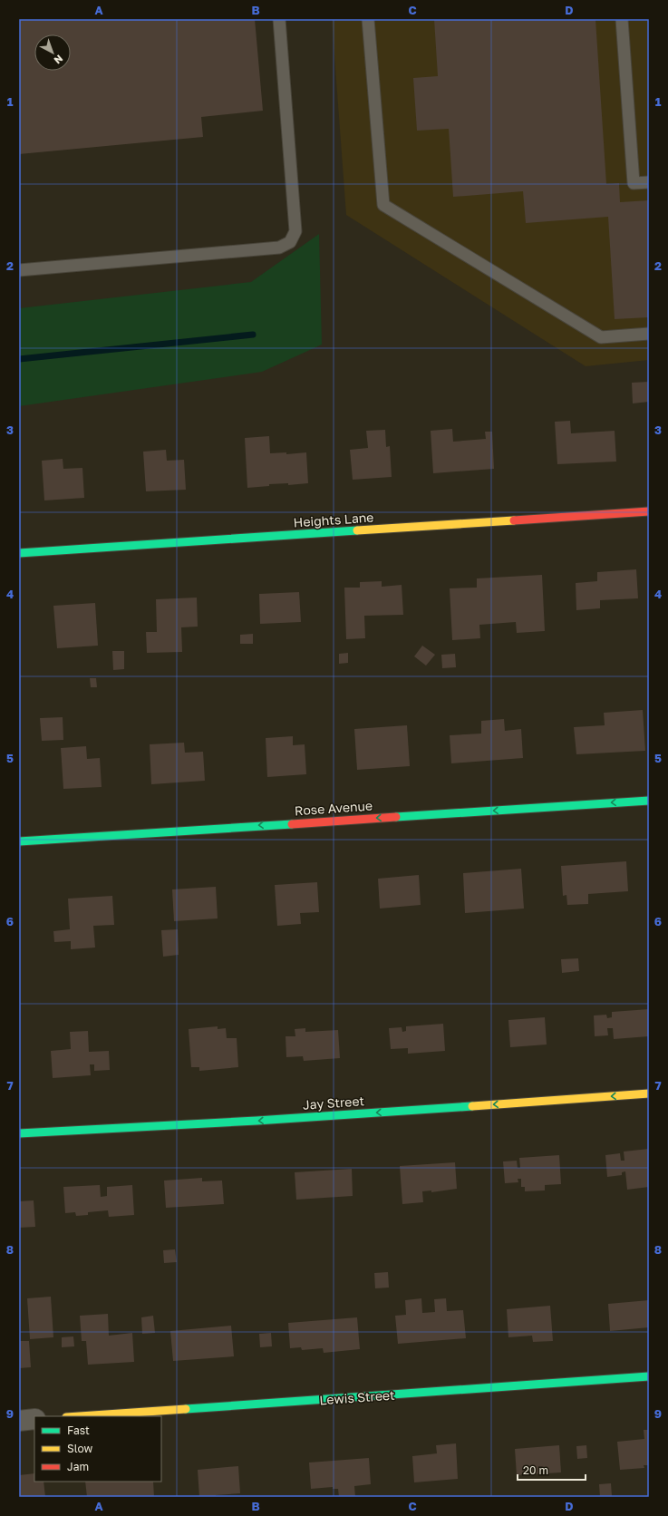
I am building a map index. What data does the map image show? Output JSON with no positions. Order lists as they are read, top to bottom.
{
  "streets": {
    "street": [
      "Heights Lane",
      "Rose Avenue",
      "Jay Street",
      "Lewis Street"
    ]
  },
  "one_way": ["Rose Avenue", "Jay Street"],
  "legend": ["Fast", "Slow", "Jam"],
  "scale_bar": "20 m",
  "north": "bottom right",
  "grid": {
    "columns": [
      "A",
      "B",
      "C",
      "D"
    ],
    "rows": [
      "1",
      "2",
      "3",
      "4",
      "5",
      "6",
      "7",
      "8",
      "9"
    ]
  }
}
